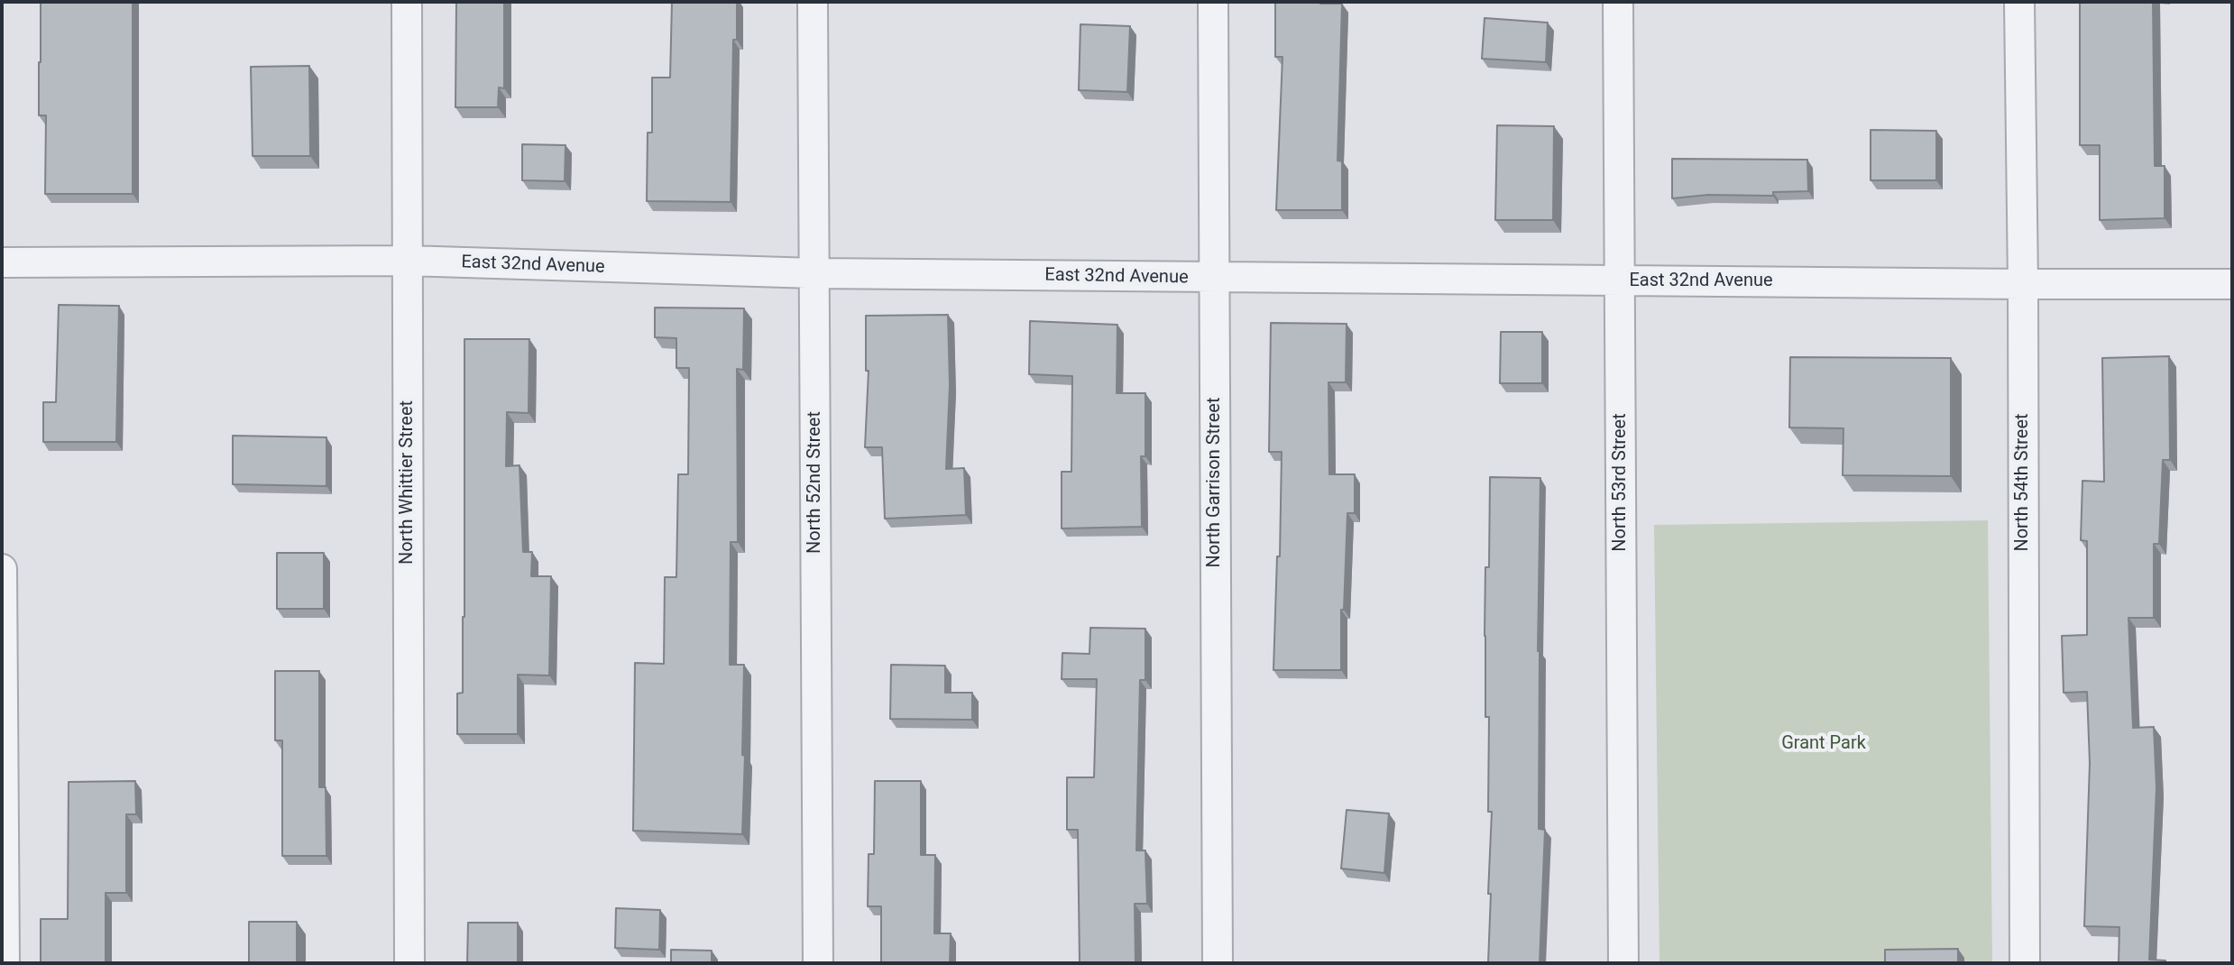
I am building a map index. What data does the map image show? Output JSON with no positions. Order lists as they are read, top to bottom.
{
  "streets": {
    "street": [
      "East 32nd Avenue",
      "North Whittier Street",
      "North 52nd Street",
      "North Garrison Street",
      "North 53rd Street",
      "North 54th Street"
    ]
  },
  "crossings": [
    ["East 32nd Avenue", "North Whittier Street"],
    ["East 32nd Avenue", "North 52nd Street"],
    ["East 32nd Avenue", "North Garrison Street"],
    ["East 32nd Avenue", "North 53rd Street"],
    ["East 32nd Avenue", "North 54th Street"]
  ],
  "parks": ["Grant Park"]
}
